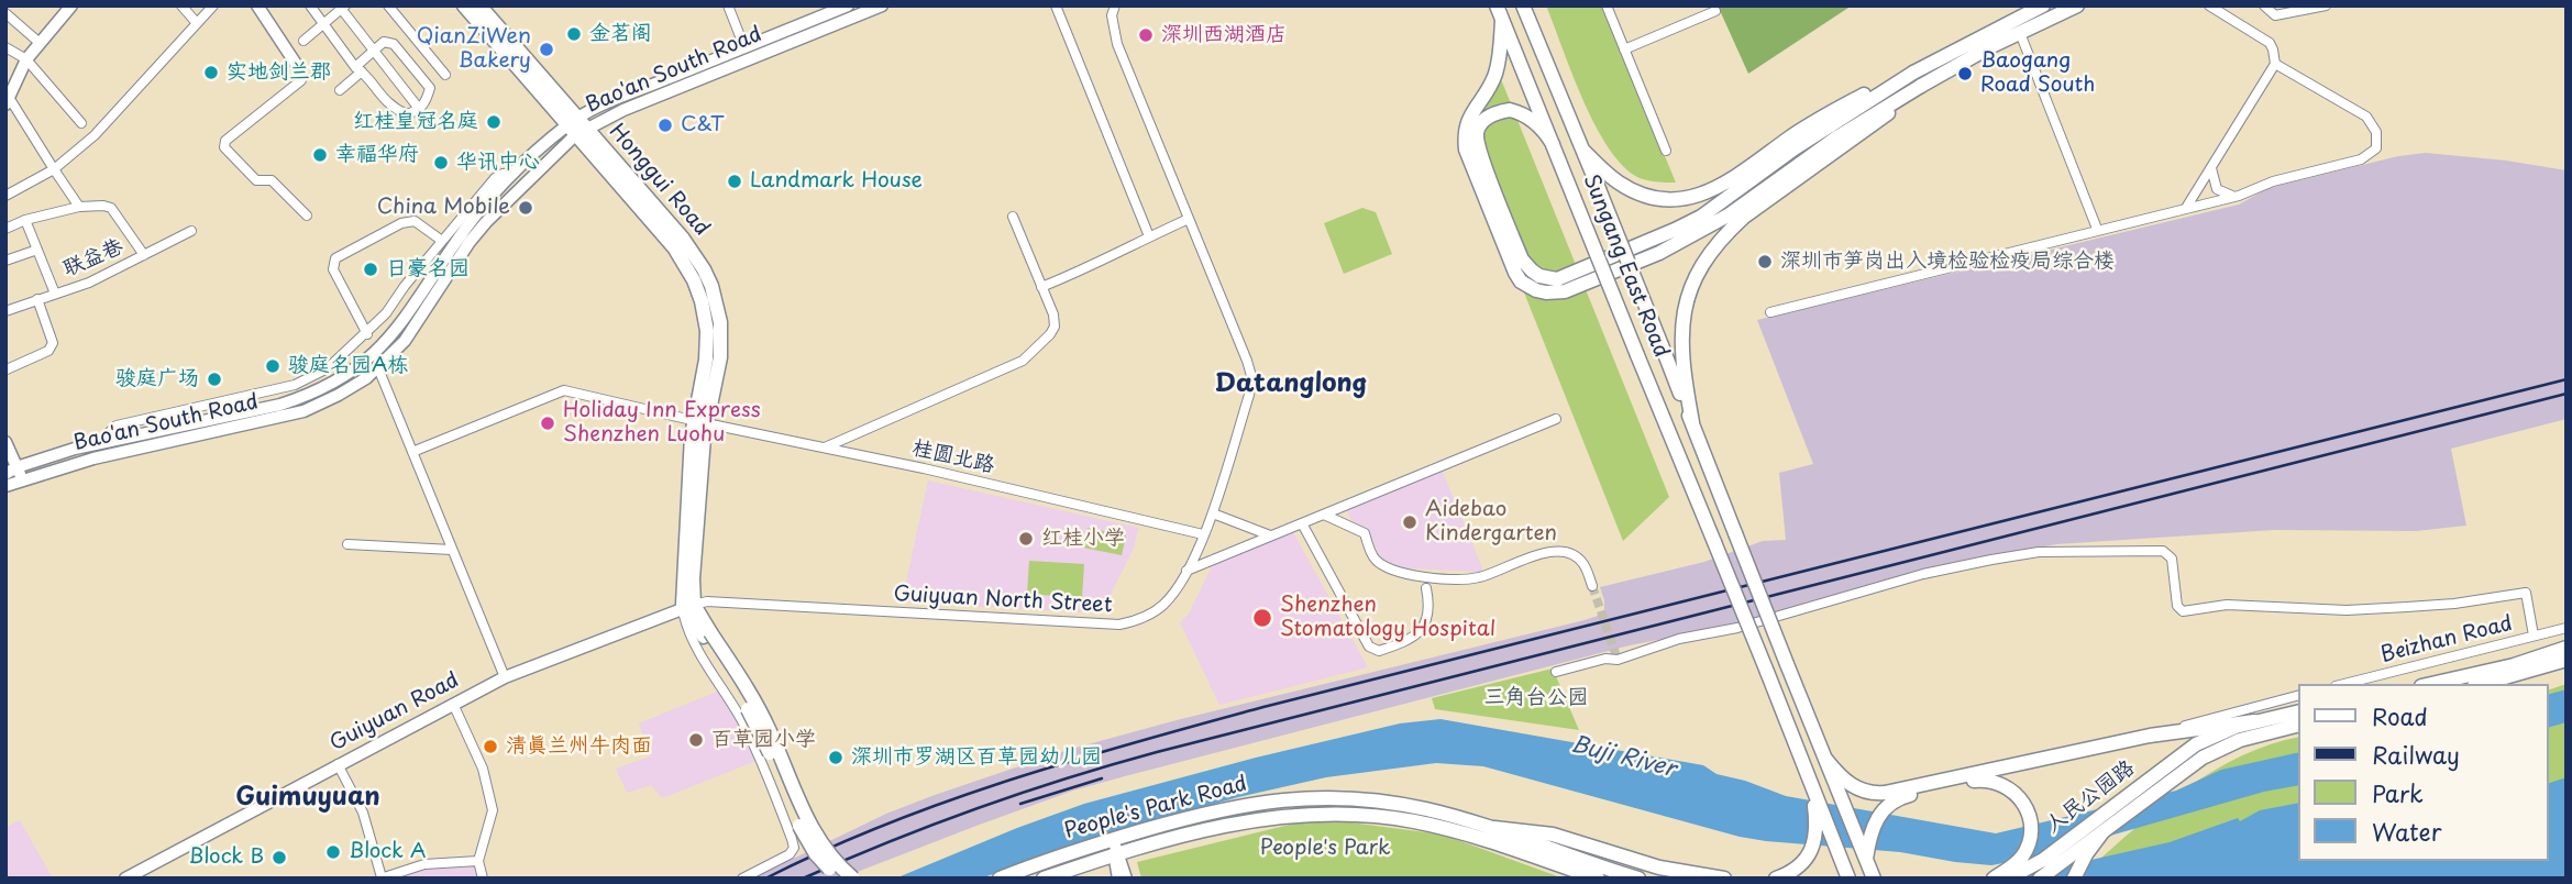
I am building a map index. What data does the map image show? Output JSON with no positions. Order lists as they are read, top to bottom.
{
  "streets": {
    "main road": [
      "Honggui Road",
      "Sungang East Road",
      "人民公园路",
      "People's Park Road"
    ],
    "street": [
      "Bao'an South Road",
      "联益巷",
      "桂圆北路",
      "Guiyuan North Street",
      "Beizhan Road",
      "Guiyuan Road"
    ]
  },
  "crossings": [
    ["Bao'an South Road", "Honggui Road"],
    ["Honggui Road", "桂圆北路"],
    ["Honggui Road", "Guiyuan North Street"],
    ["Honggui Road", "Guiyuan Road"],
    ["桂圆北路", "Guiyuan North Street"],
    ["Guiyuan North Street", "Guiyuan Road"]
  ],
  "districts": ["Datanglong", "Guimuyuan"],
  "water": ["Buji River"],
  "parks": ["三角台公园", "People's Park"],
  "places": [
    "金茗阁",
    "深圳西湖酒店",
    "QianZiWen Bakery",
    "实地剑兰郡",
    "Baogang Road South",
    "红桂皇冠名庭",
    "C&T",
    "幸福华府",
    "华讯中心",
    "Landmark House",
    "China Mobile",
    "深圳市笋岗出入境检验检疫局综合楼",
    "日豪名园",
    "骏庭名园A栋",
    "骏庭广场",
    "Holiday Inn Express Shenzhen Luohu",
    "Aidebao Kindergarten",
    "红桂小学",
    "Shenzhen Stomatology Hospital",
    "百草园小学",
    "清真兰州牛肉面",
    "深圳市罗湖区百草园幼儿园",
    "Block A",
    "Block B"
  ],
  "legend": [
    "Road",
    "Railway",
    "Park",
    "Water"
  ]
}
